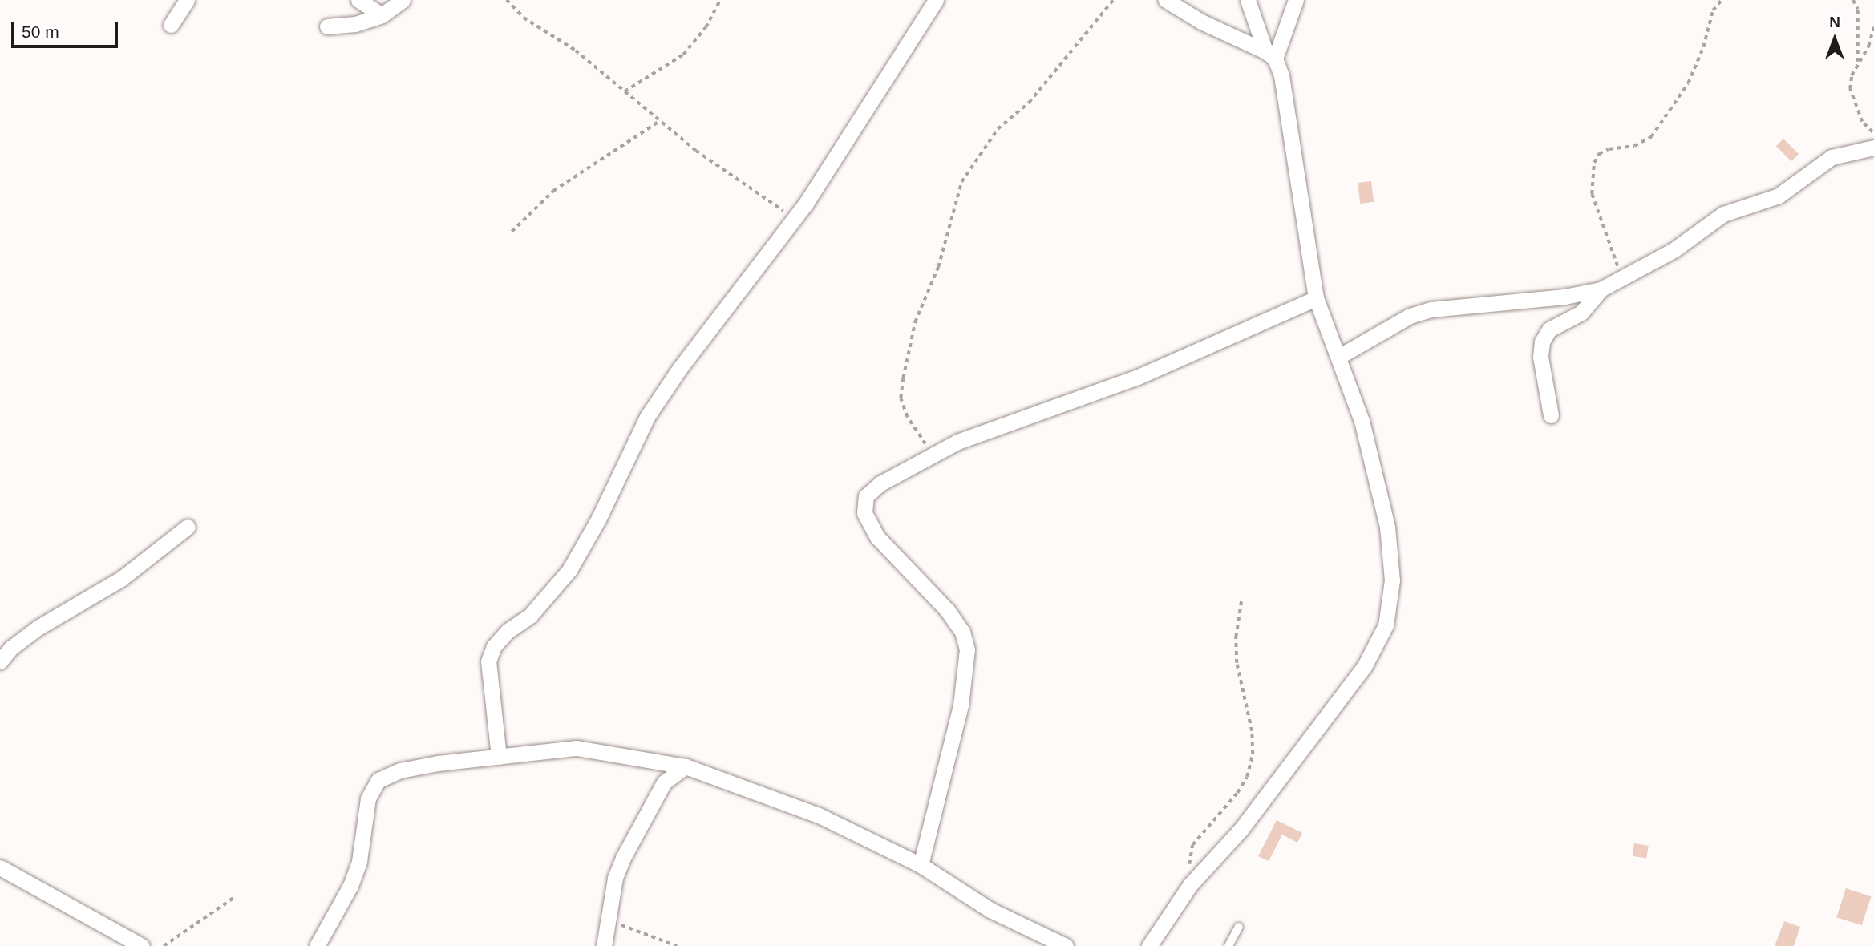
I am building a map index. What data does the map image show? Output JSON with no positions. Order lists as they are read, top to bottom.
{
  "scale_bar": "50 m",
  "north": "top"
}
